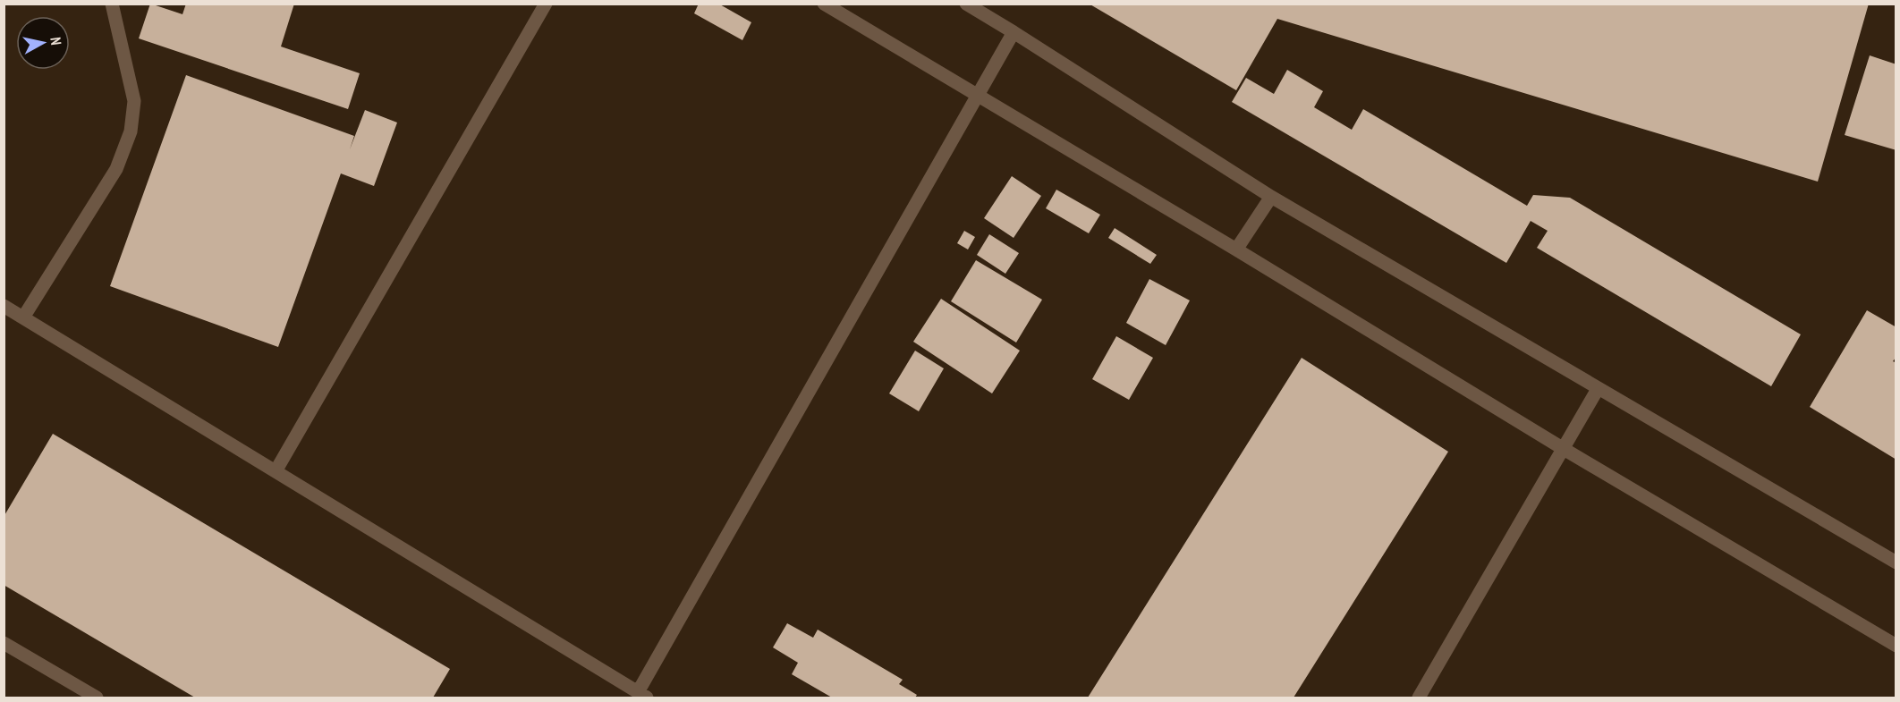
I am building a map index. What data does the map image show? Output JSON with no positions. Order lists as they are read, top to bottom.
{
  "north": "right"
}
